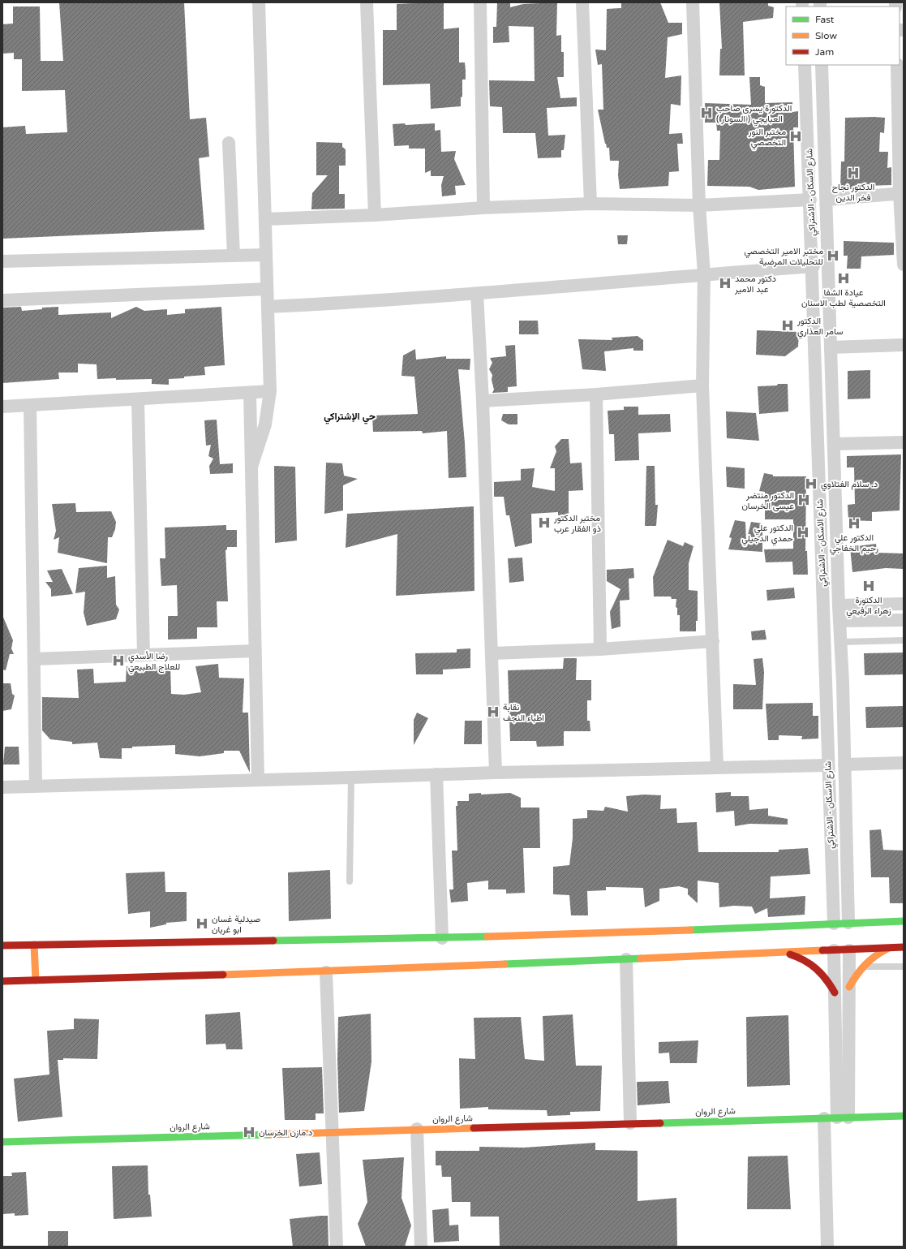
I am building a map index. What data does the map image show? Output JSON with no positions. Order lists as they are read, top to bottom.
{
  "streets": {
    "main road": ["شارع الروان"],
    "street": ["شارع الاسكان - الاشتراكي"]
  },
  "districts": ["حي الإشتراكي"],
  "places": {
    "hospital": [
      "الدكتورة يسرى صاحب العبايجي ( السونار )",
      "مختبر النور التخصصي",
      "الدكتور نجاح فخر الدين",
      "مختبر الامير التخصصي للتحليلات المرضية",
      "عيادة الشفا التخصصية لطب الاسنان",
      "دكتور محمد عبد الامير",
      "الدكتور سامر العذاري",
      "د. سلام الفتلاوي",
      "الدكتور منتضر عيسى الخرسان",
      "مختبر الدكتور ذو الفقار عرب",
      "الدكتور علي رحيم الخفاجي",
      "الدكتور علي حمدي الدجيلي",
      "الدكتورة زهراء الرفيعي",
      "رضا الأسدي للعلاج الطبيعي",
      "نقابة اطباء النجف",
      "صيدلية غسان ابو غربان",
      "د.مازن الخرسان"
    ]
  },
  "legend": ["Fast", "Slow", "Jam"]
}
